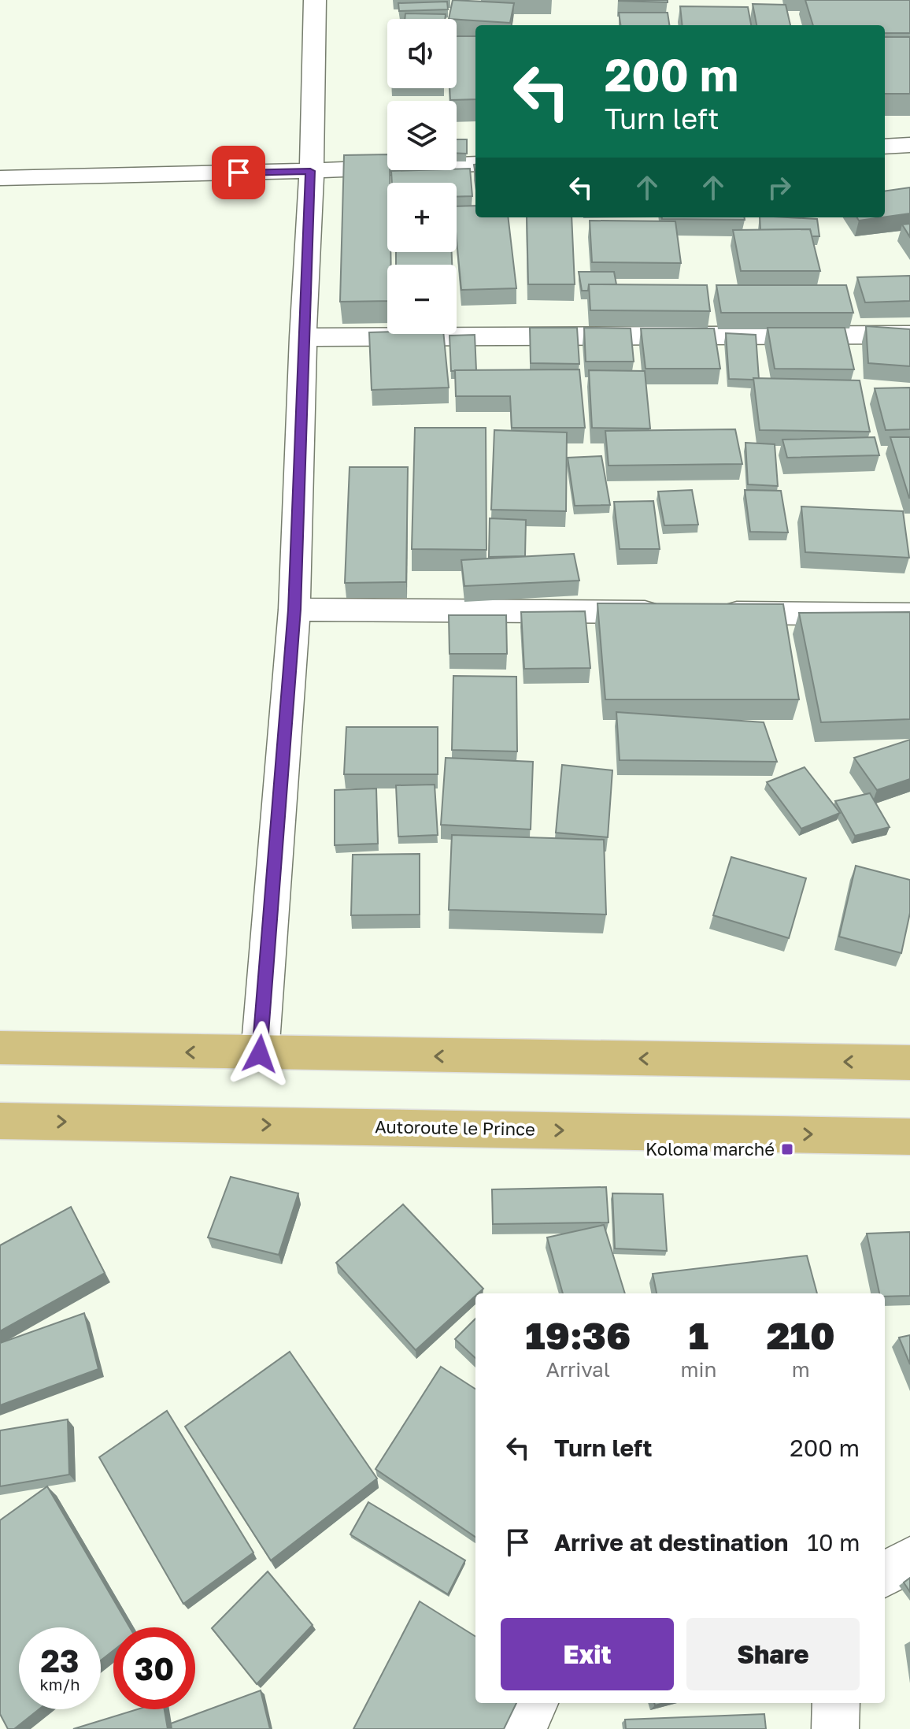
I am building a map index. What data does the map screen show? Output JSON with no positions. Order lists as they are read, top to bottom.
{
  "streets": {
    "main road": ["Autoroute le Prince"]
  },
  "places": {
    "transit": ["Koloma marché"]
  },
  "page": {
    "map_buttons": ["+", "−"],
    "turn": ["200 m", "Turn left"],
    "eta": [
      "19:36",
      "Arrival",
      "1",
      "min",
      "210",
      "m"
    ],
    "list": [
      {
        "name": "Turn left",
        "value": "200 m"
      },
      {
        "name": "Arrive at destination",
        "value": "10 m"
      }
    ],
    "buttons": ["Exit", "Share"],
    "speed": "23 km/h",
    "limit": "30"
  }
}
